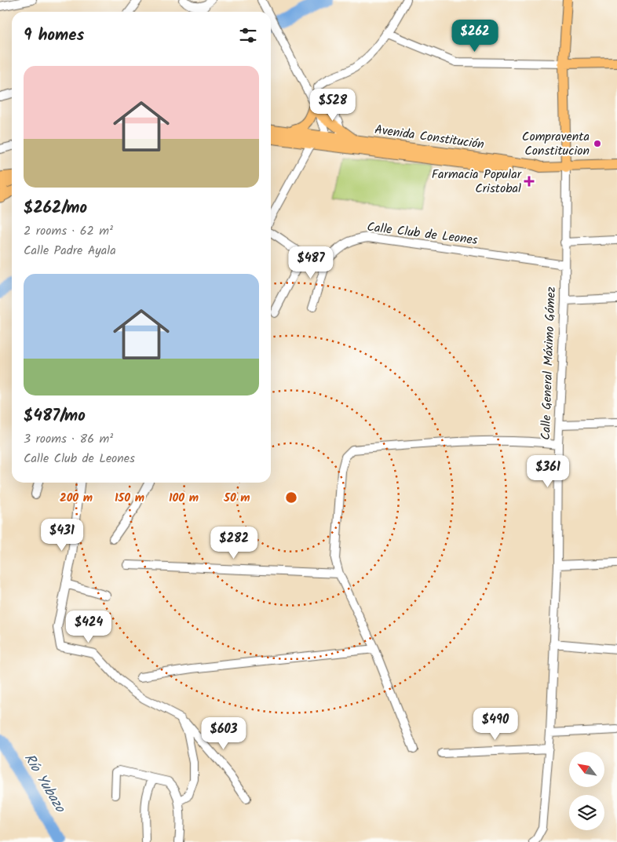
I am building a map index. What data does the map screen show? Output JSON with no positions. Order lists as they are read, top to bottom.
{
  "streets": {
    "main road": ["Avenida Constitución", "Calle General Máximo Gómez"],
    "street": ["Calle Club de Leones"]
  },
  "crossings": [
    ["Calle Club de Leones", "Calle General Máximo Gómez"]
  ],
  "water": ["Río Yubazo"],
  "places": {
    "other": ["Compraventa Constitucion"],
    "health": ["Farmacia Popular Cristobal"]
  },
  "north": "top left",
  "page": {
    "heading": "9 homes",
    "price": [
      "$262",
      "$528",
      "$487",
      "$361",
      "$431",
      "$282",
      "$424",
      "$490",
      "$603"
    ],
    "list": [
      {
        "name": "$262/mo",
        "note": "2 rooms · 62 m² · Calle Padre Ayala"
      },
      {
        "name": "$487/mo",
        "note": "3 rooms · 86 m² · Calle Club de Leones"
      }
    ]
  },
  "rings": [
    "200 m",
    "150 m",
    "100 m",
    "50 m"
  ]
}
